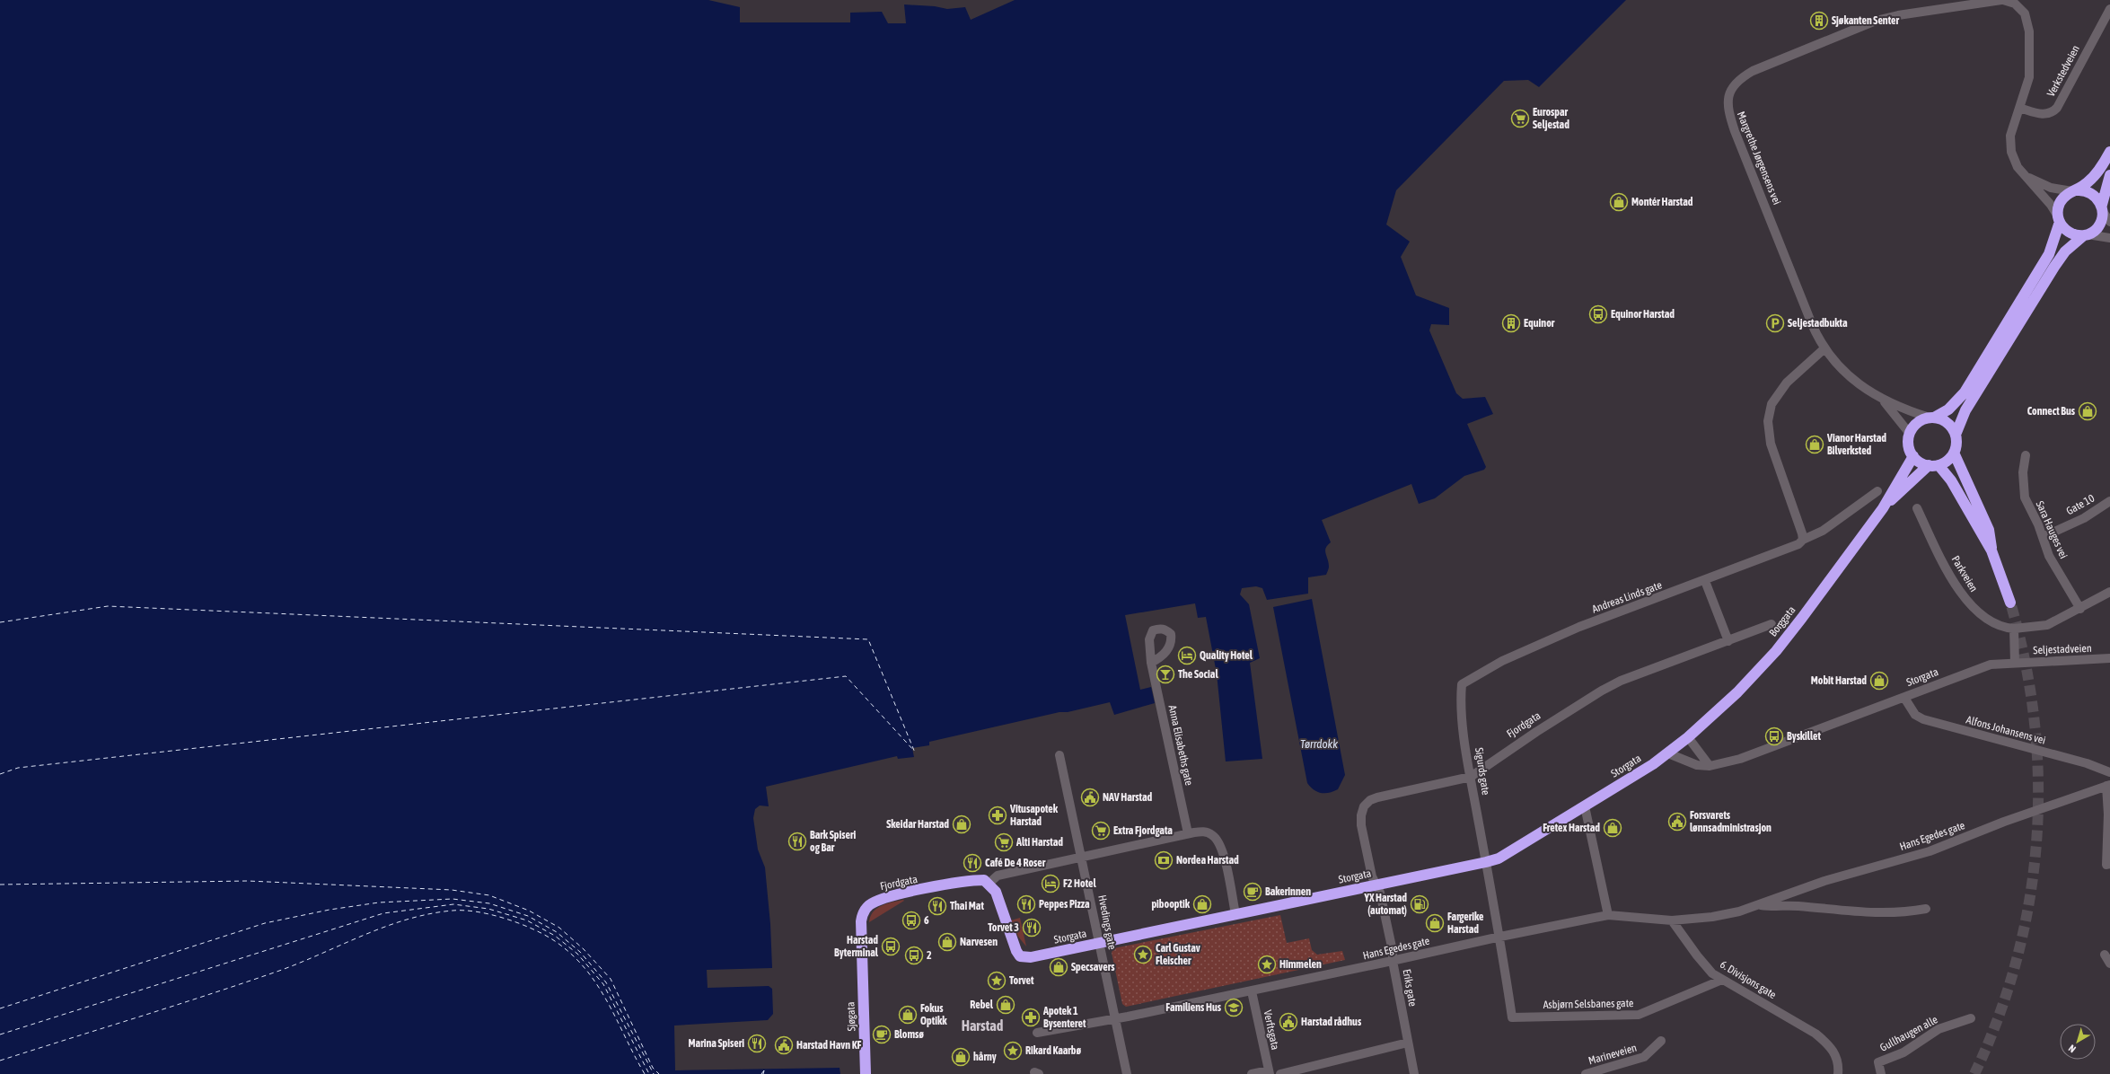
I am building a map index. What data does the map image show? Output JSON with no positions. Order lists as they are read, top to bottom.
{
  "streets": {
    "highway": [
      "Borggata",
      "Storgata",
      "Fjordgata",
      "Sjøgata"
    ],
    "street": [
      "Verkstedveien",
      "Margrethe Jørgensens vei",
      "Gate 10",
      "Sara Hauges vei",
      "Parkveien",
      "Andreas Linds gate",
      "Seljestadveien",
      "Alfons Johansens vei",
      "Anna Elisabeths gate",
      "Sigurds gate",
      "Hans Egedes gate",
      "Hvedings gate",
      "6. Divisjons gate",
      "Eriks gate",
      "Asbjørn Selsbanes gate",
      "Verftsgata",
      "Gullhaugen alle",
      "Marineveien"
    ]
  },
  "crossings": [
    ["Verkstedveien", "Margrethe Jørgensens vei"],
    ["Margrethe Jørgensens vei", "Borggata"],
    ["Gate 10", "Sara Hauges vei"],
    ["Andreas Linds gate", "Sigurds gate"],
    ["Borggata", "Storgata"],
    ["Seljestadveien", "Storgata"],
    ["Storgata", "Fjordgata"],
    ["Storgata", "Alfons Johansens vei"],
    ["Storgata", "Sigurds gate"],
    ["Storgata", "Hvedings gate"],
    ["Storgata", "Eriks gate"],
    ["Fjordgata", "Sigurds gate"],
    ["Fjordgata", "Eriks gate"],
    ["Fjordgata", "Sjøgata"],
    ["Sigurds gate", "Hans Egedes gate"],
    ["Sigurds gate", "Asbjørn Selsbanes gate"],
    ["Hans Egedes gate", "Hvedings gate"],
    ["Hans Egedes gate", "6. Divisjons gate"],
    ["Hans Egedes gate", "Eriks gate"],
    ["Hans Egedes gate", "Verftsgata"],
    ["6. Divisjons gate", "Asbjørn Selsbanes gate"]
  ],
  "districts": ["Harstad"],
  "water": ["Tørrdokk"],
  "places": {
    "building": ["Sjøkanten Senter", "Equinor"],
    "supermarket": ["Eurospar Seljestad", "Extra Fjordgata", "Alti Harstad"],
    "shop": [
      "Montér Harstad",
      "Connect Bus",
      "Vianor Harstad Bilverksted",
      "Mobit Harstad",
      "Skeidar Harstad",
      "Fretex Harstad",
      "pibooptik",
      "Fargerike Harstad",
      "Narvesen",
      "Specsavers",
      "Rebel",
      "Fokus Optikk",
      "hårny"
    ],
    "bus stop": [
      "Equinor Harstad",
      "Byskillet",
      "6",
      "Harstad Byterminal",
      "2"
    ],
    "parking": ["Seljestadbukta"],
    "hotel": ["Quality Hotel", "F2 Hotel"],
    "bar": ["The Social"],
    "public building": [
      "NAV Harstad",
      "Forsvarets lønnsadministrasjon",
      "Harstad rådhus",
      "Harstad Havn KF"
    ],
    "pharmacy": ["Vitusapotek Harstad", "Apotek 1 Bysenteret"],
    "restaurant": [
      "Bark Spiseri og Bar",
      "Café De 4 Roser",
      "Peppes Pizza",
      "Thai Mat",
      "Torvet 3",
      "Marina Spiseri"
    ],
    "bank": ["Nordea Harstad"],
    "cafe": ["Bakerinnen", "Blomsø"],
    "fuel station": ["YX Harstad (automat)"],
    "place": [
      "Carl Gustav Fleischer",
      "Himmelen",
      "Torvet",
      "Rikard Kaarbø"
    ],
    "school or university": ["Familiens Hus"]
  },
  "north": "bottom left"
}
